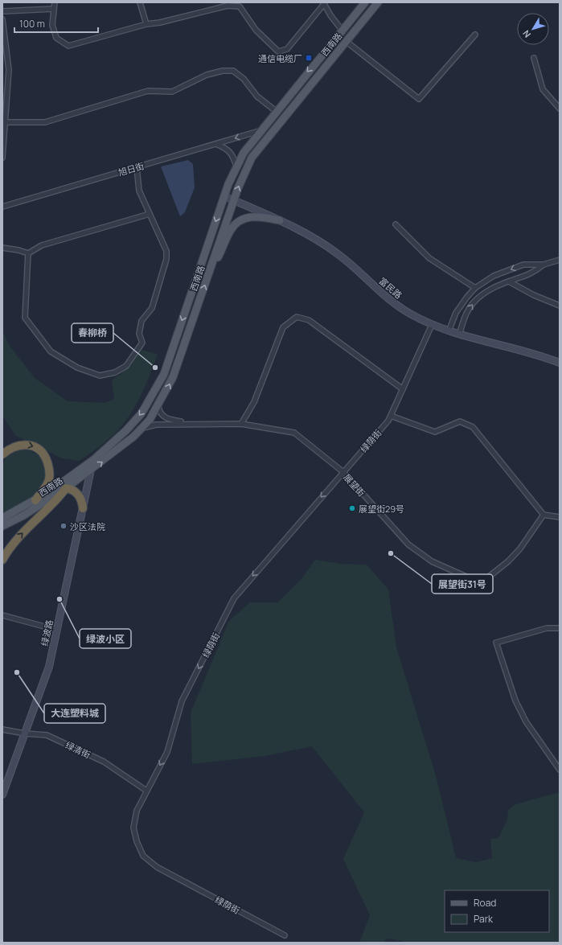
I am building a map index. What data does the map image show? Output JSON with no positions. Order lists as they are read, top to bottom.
{
  "streets": {
    "main road": ["西南路"],
    "street": [
      "旭日街",
      "富民路",
      "绿荫街",
      "展望街",
      "绿波路",
      "绿清街"
    ]
  },
  "crossings": [
    ["西南路", "旭日街"],
    ["西南路", "富民路"],
    ["西南路", "展望街"],
    ["西南路", "绿波路"],
    ["富民路", "绿荫街"],
    ["绿荫街", "展望街"],
    ["绿荫街", "绿清街"],
    ["绿波路", "绿清街"]
  ],
  "one_way": ["绿荫街"],
  "places": {
    "transit": ["通信电缆厂"],
    "other": [
      "春柳桥",
      "展望街29号",
      "沙区法院",
      "展望街31号",
      "绿波小区",
      "大连塑料城"
    ]
  },
  "legend": ["Road", "Park"],
  "scale_bar": "100 m",
  "north": "bottom left"
}
